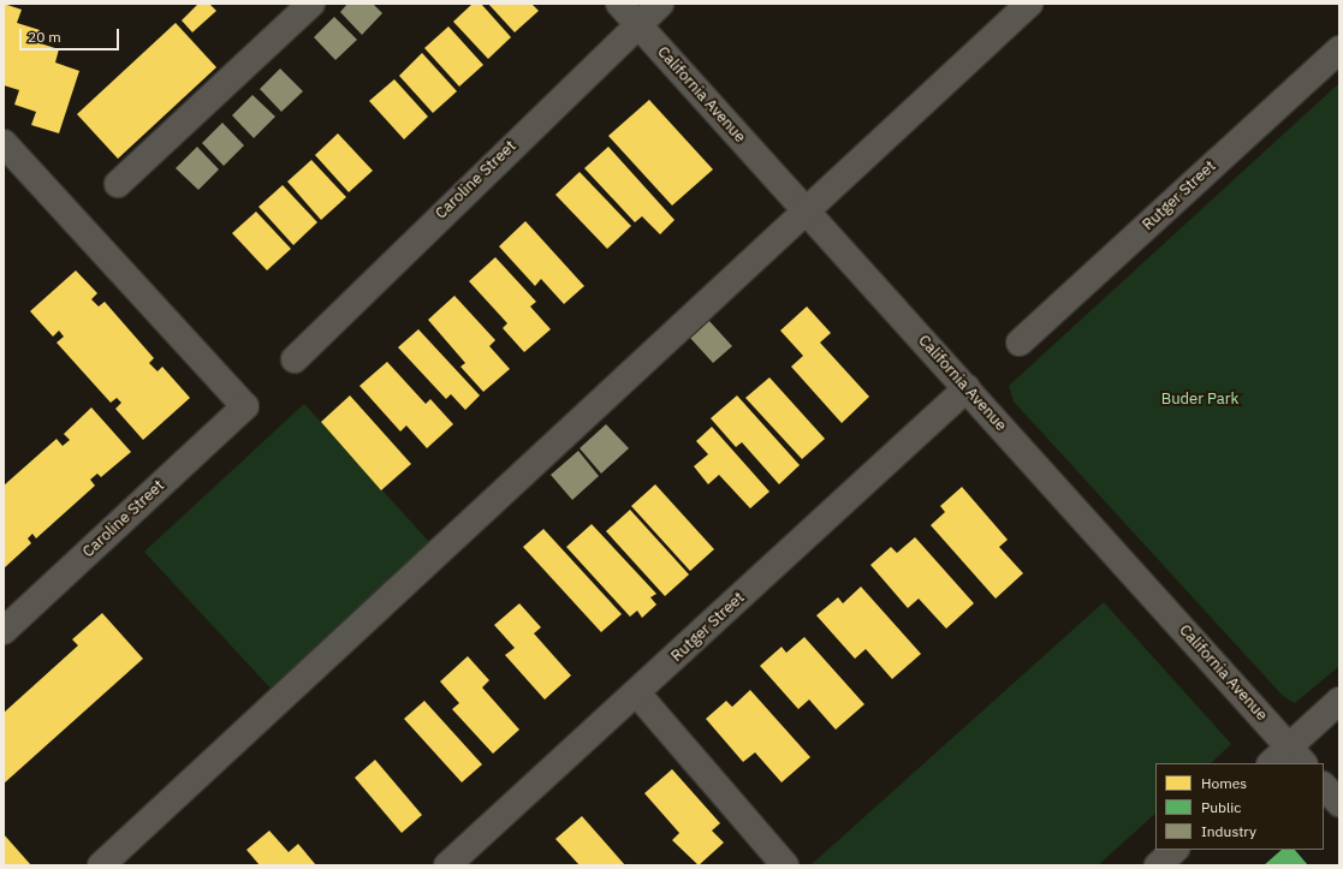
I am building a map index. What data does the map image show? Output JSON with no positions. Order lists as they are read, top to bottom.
{
  "streets": {
    "street": ["California Avenue", "Caroline Street", "Rutger Street"]
  },
  "crossings": [
    ["California Avenue", "Caroline Street"],
    ["California Avenue", "Rutger Street"]
  ],
  "parks": ["Buder Park"],
  "legend": ["Homes", "Public", "Industry"],
  "scale_bar": "20 m"
}
